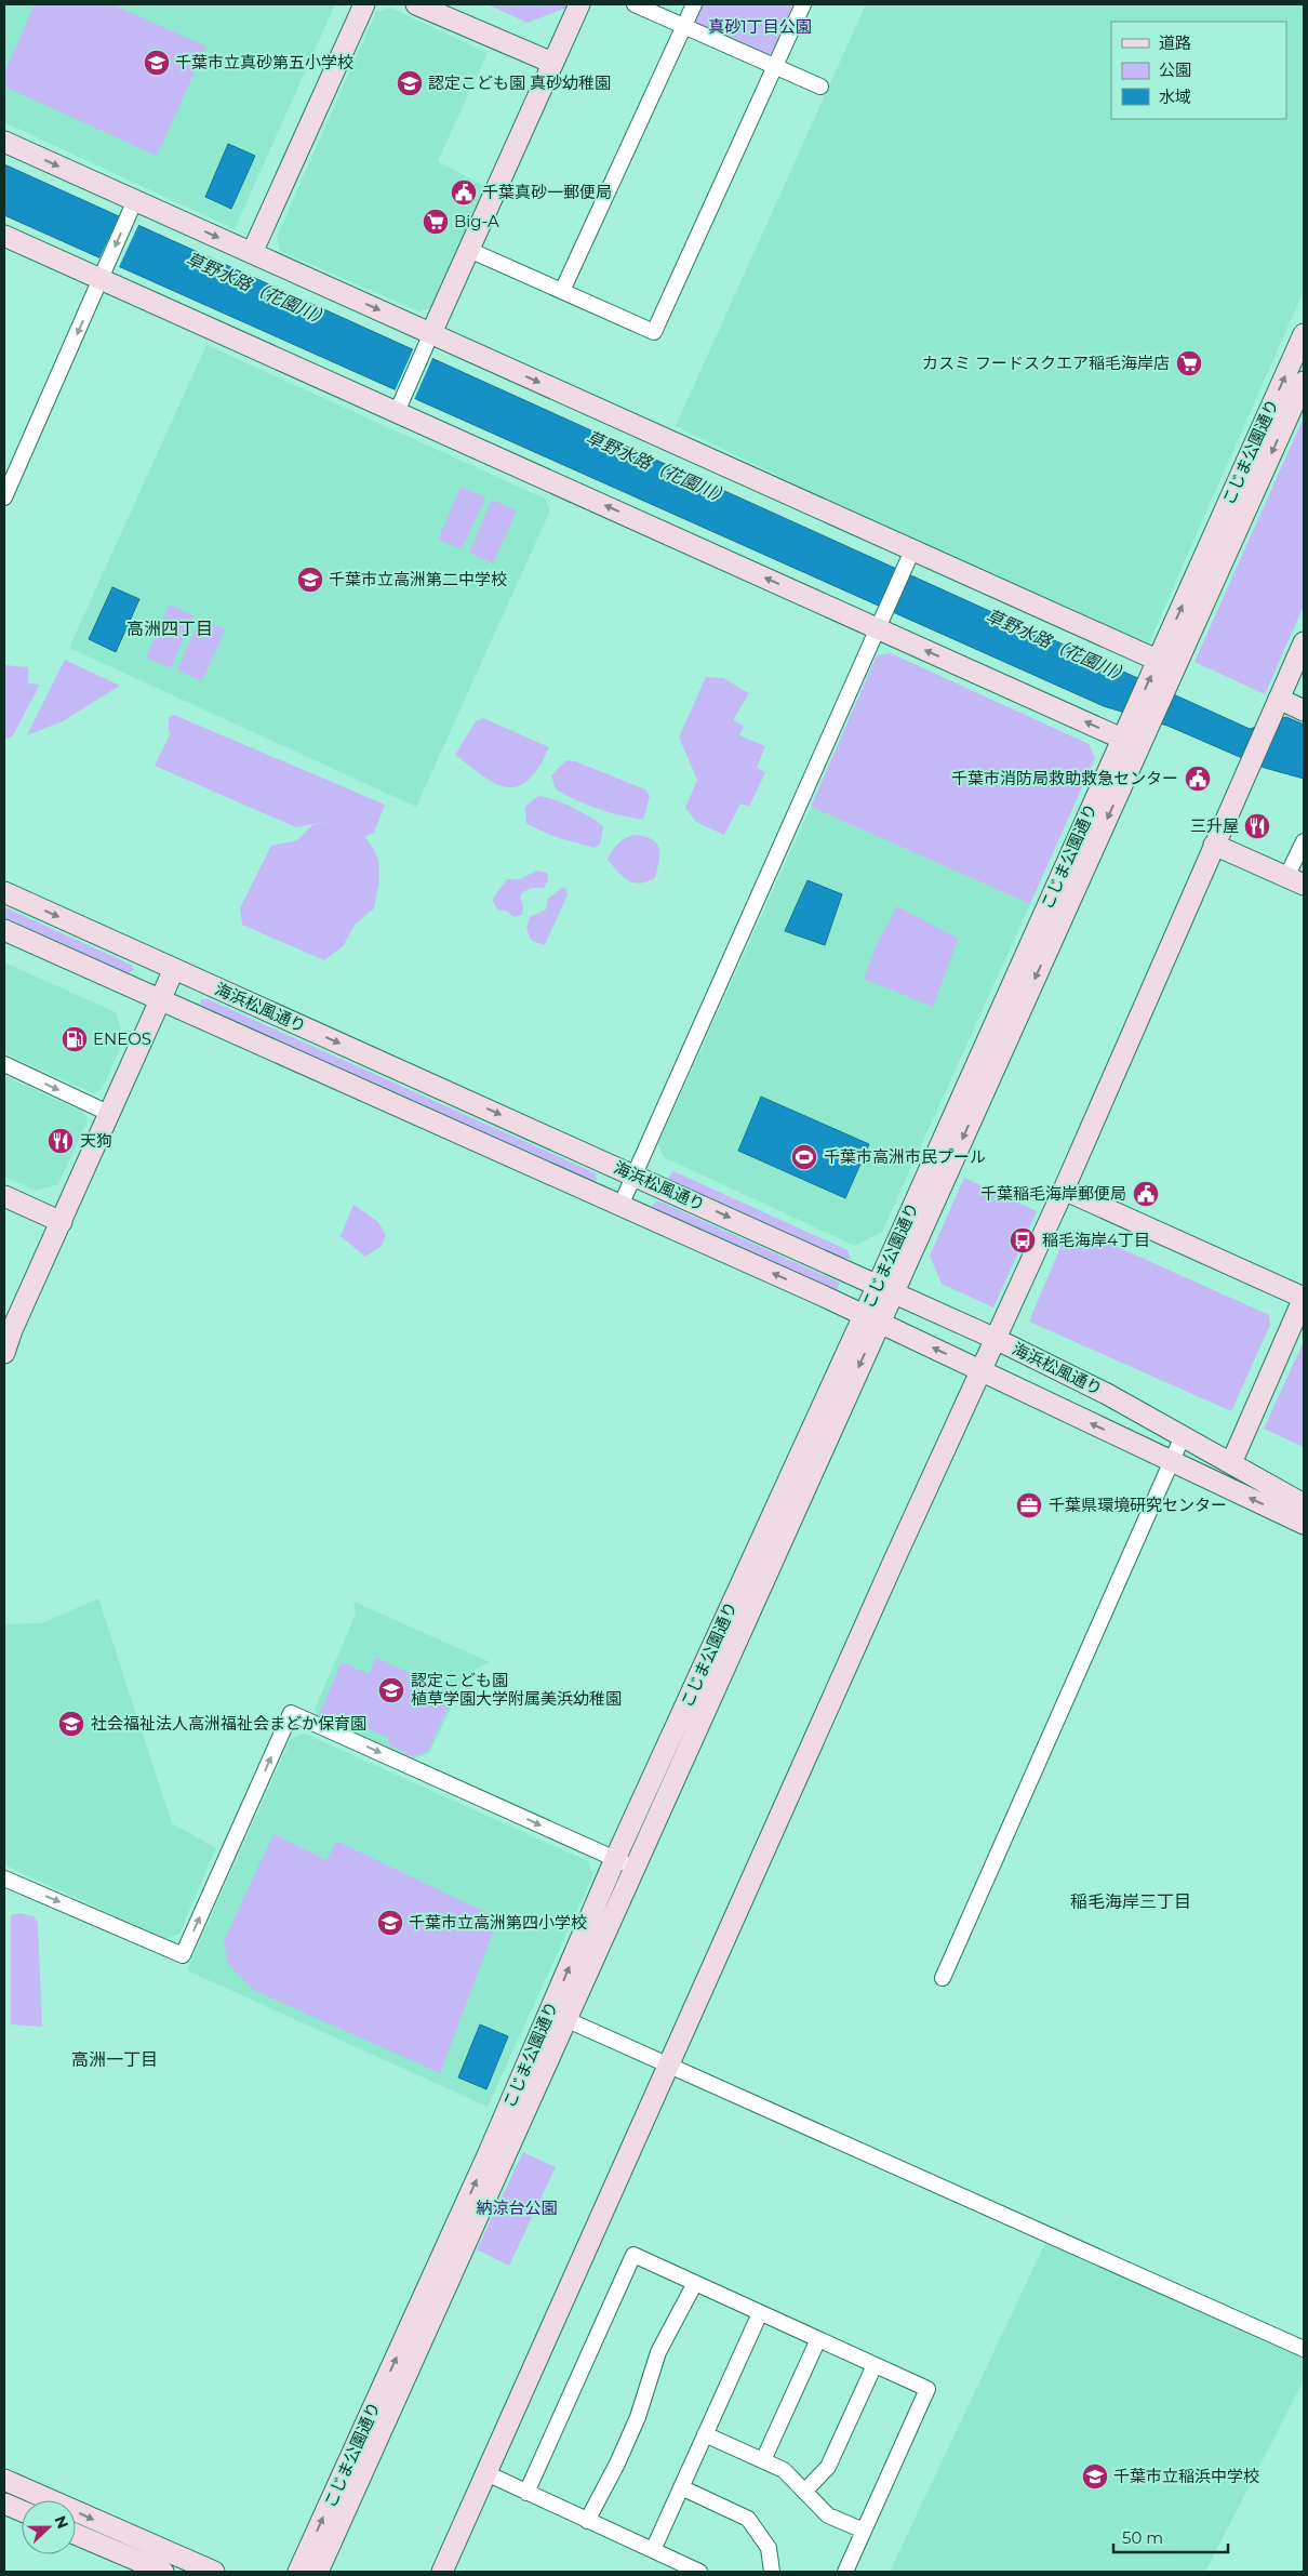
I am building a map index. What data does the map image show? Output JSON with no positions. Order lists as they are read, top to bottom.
{
  "streets": {
    "street": ["こじま公園通り", "海浜松風通り"]
  },
  "crossings": [
    ["こじま公園通り", "海浜松風通り"]
  ],
  "districts": ["高洲四丁目", "稲毛海岸三丁目", "高洲一丁目"],
  "water": ["草野水路（花園川）"],
  "parks": ["真砂1丁目公園", "納涼台公園"],
  "places": {
    "school or university": [
      "千葉市立真砂第五小学校",
      "認定こども園 真砂幼稚園",
      "千葉市立高洲第二中学校",
      "認定こども園 植草学園大学附属美浜幼稚園",
      "社会福祉法人高洲福祉会まどか保育園",
      "千葉市立高洲第四小学校",
      "千葉市立稲浜中学校"
    ],
    "public building": ["千葉真砂一郵便局", "千葉市消防局救助救急センター", "千葉稲毛海岸郵便局"],
    "supermarket": ["Big-A", "カスミ フードスクエア稲毛海岸店"],
    "restaurant": ["三升屋", "天狗"],
    "fuel station": ["ENEOS"],
    "sports": ["千葉市高洲市民プール"],
    "bus stop": ["稲毛海岸4丁目"],
    "office": ["千葉県環境研究センター"]
  },
  "legend": ["道路", "公園", "水域"],
  "scale_bar": "50 m",
  "north": "right"
}
